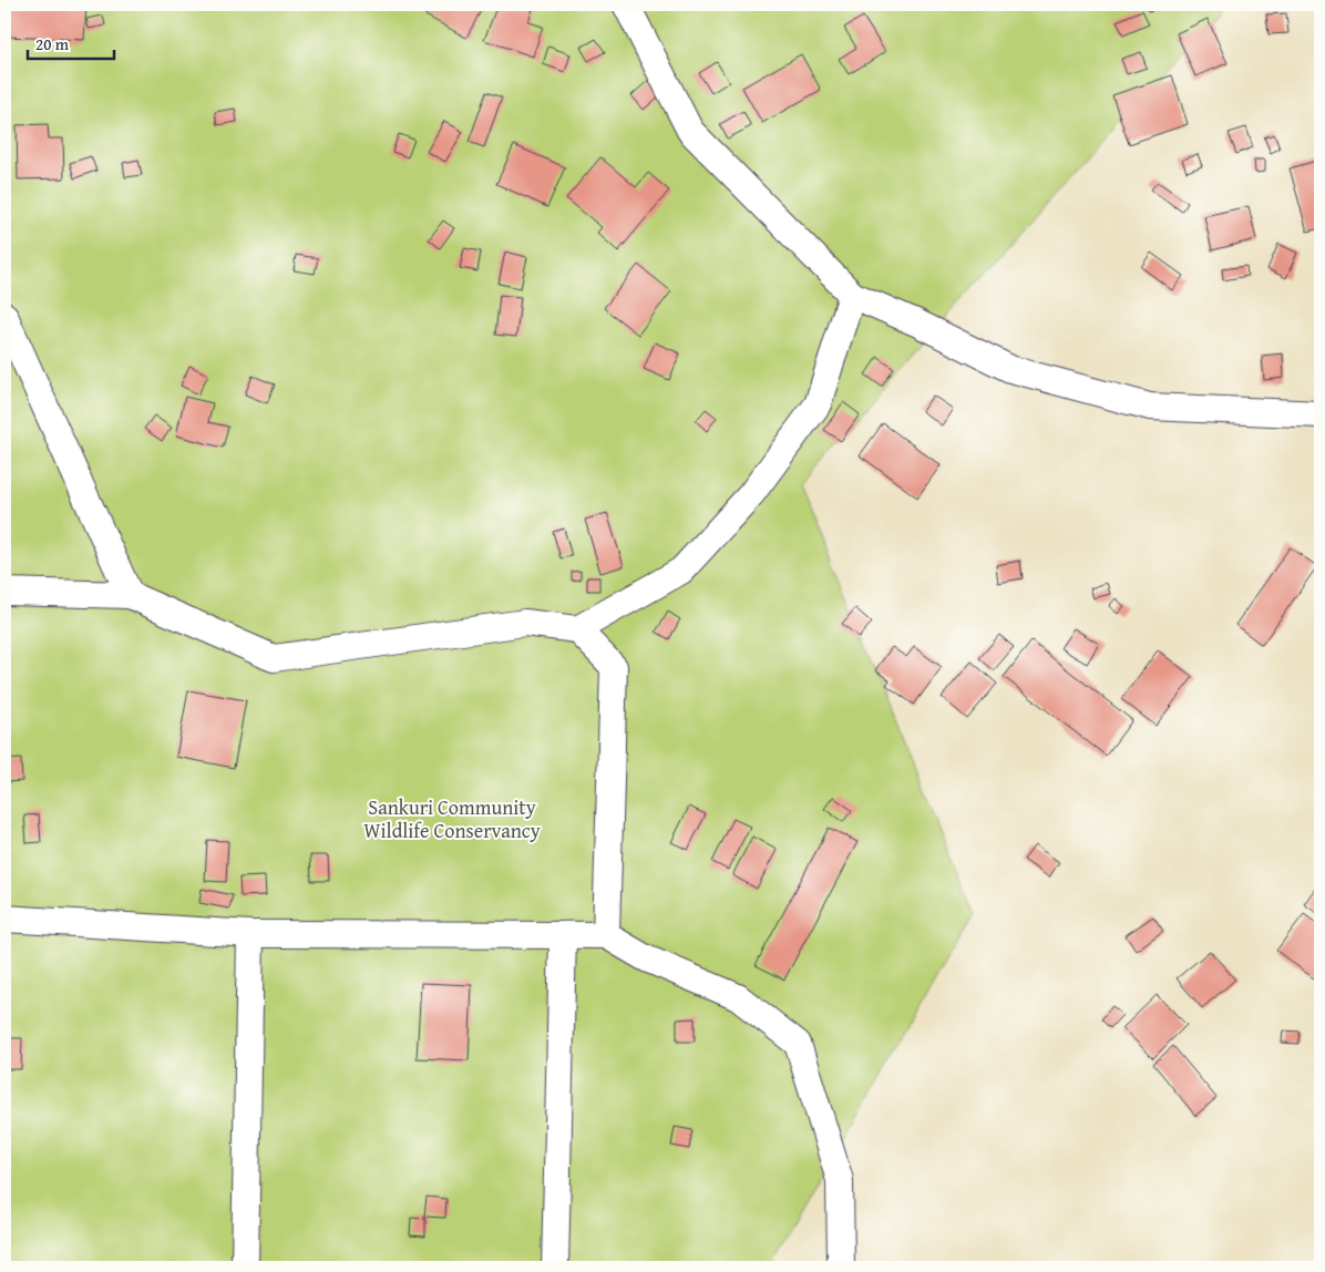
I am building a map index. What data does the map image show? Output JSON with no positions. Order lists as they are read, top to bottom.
{
  "parks": ["Sankuri Community Wildlife Conservancy"],
  "scale_bar": "20 m"
}
